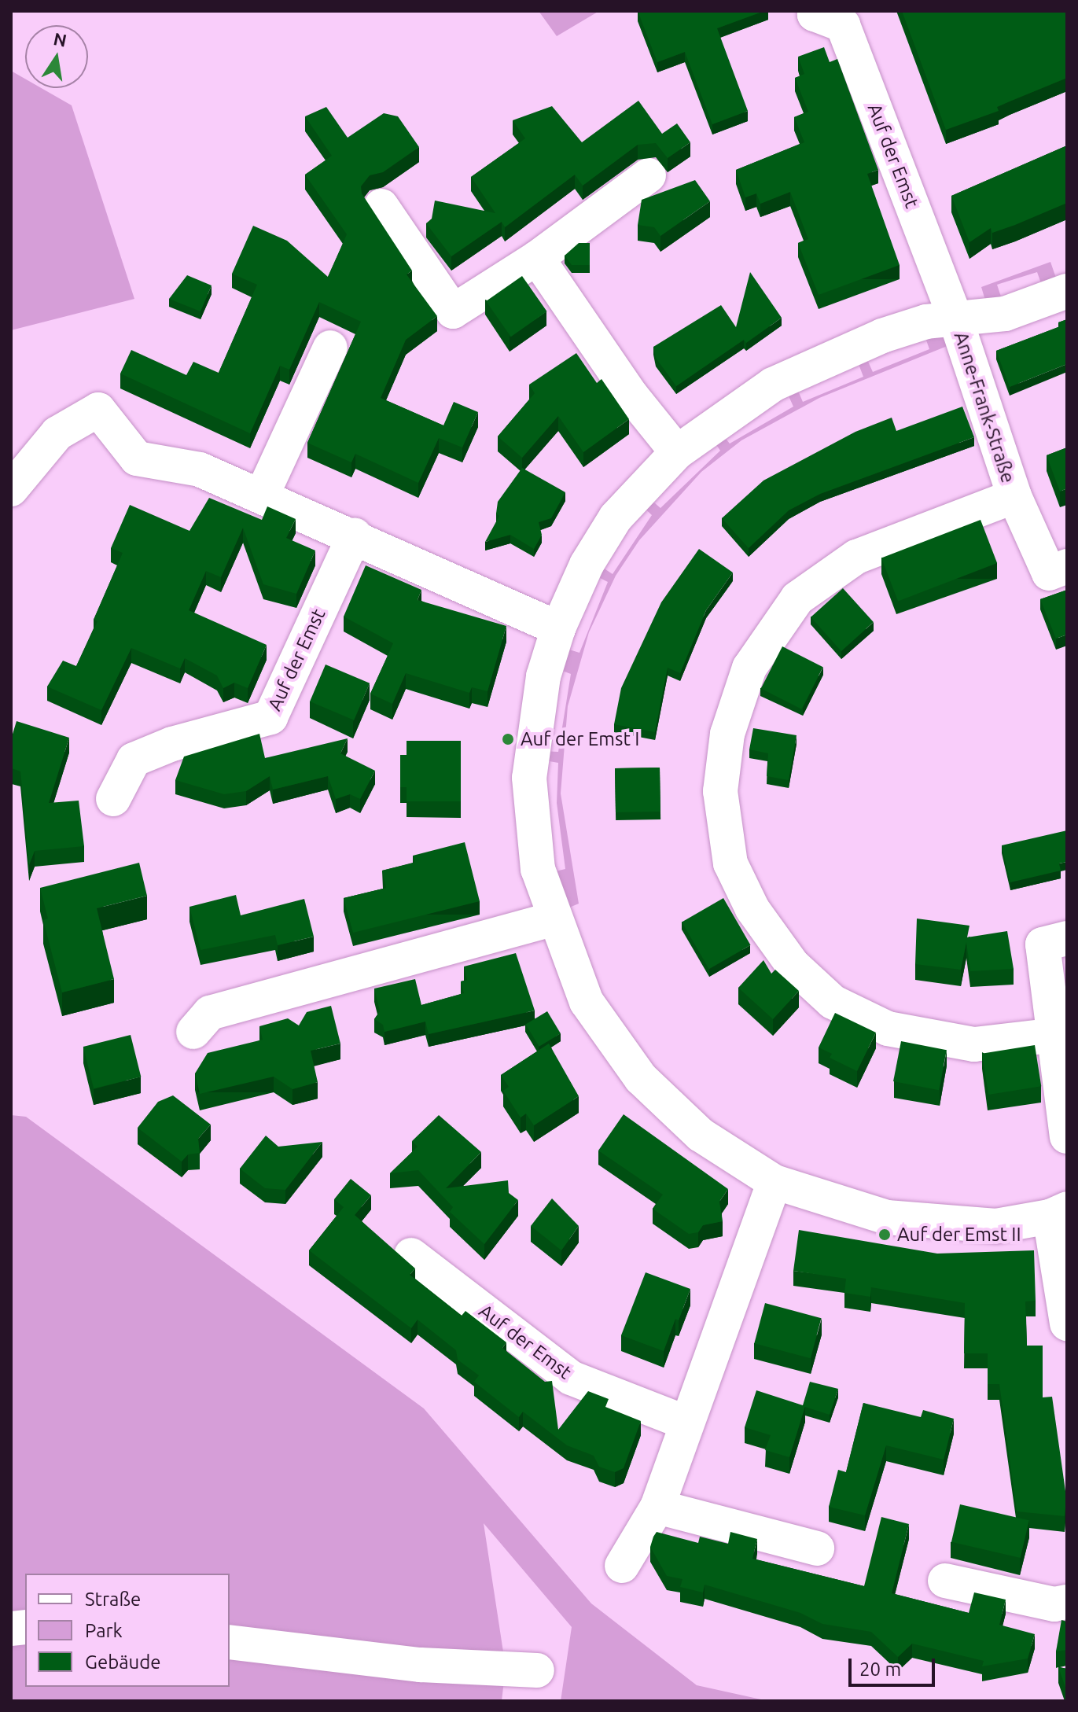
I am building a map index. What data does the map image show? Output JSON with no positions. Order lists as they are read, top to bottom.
{
  "streets": {
    "street": ["Auf der Emst", "Anne-Frank-Straße"]
  },
  "crossings": [
    ["Auf der Emst", "Anne-Frank-Straße"]
  ],
  "places": ["Auf der Emst I", "Auf der Emst II"],
  "legend": ["Straße", "Park", "Gebäude"],
  "scale_bar": "20 m",
  "north": "top"
}
